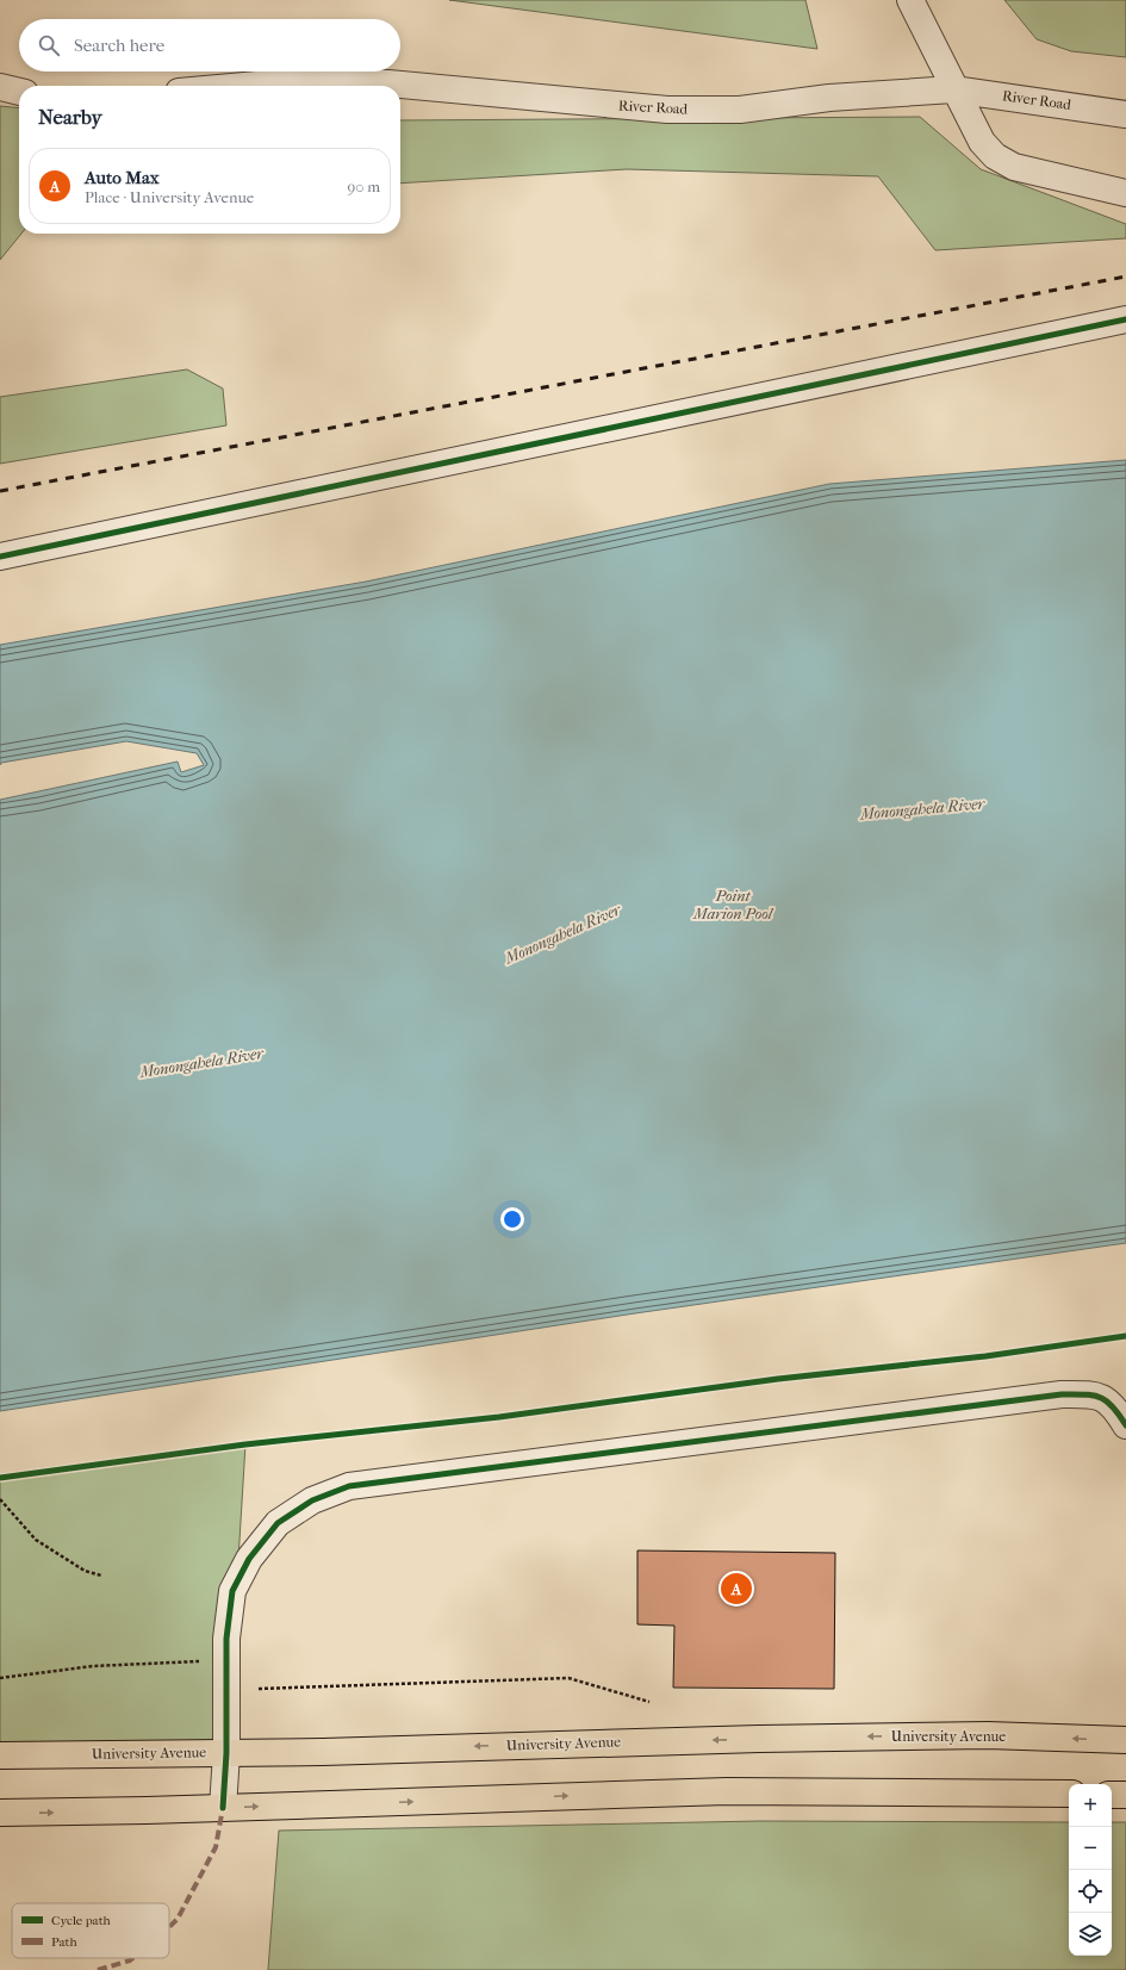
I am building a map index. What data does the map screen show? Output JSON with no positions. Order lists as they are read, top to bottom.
{
  "streets": {
    "main road": ["University Avenue"],
    "street": ["River Road"]
  },
  "water": ["Monongahela River", "Point Marion Pool"],
  "legend": ["Cycle path", "Path"],
  "page": {
    "search": "Search here",
    "heading": "Nearby",
    "list": [
      {
        "mark": "A",
        "name": "Auto Max",
        "note": "Place · University Avenue",
        "value": "90 m"
      }
    ],
    "pins": "A",
    "map_buttons": ["+", "−"]
  }
}
